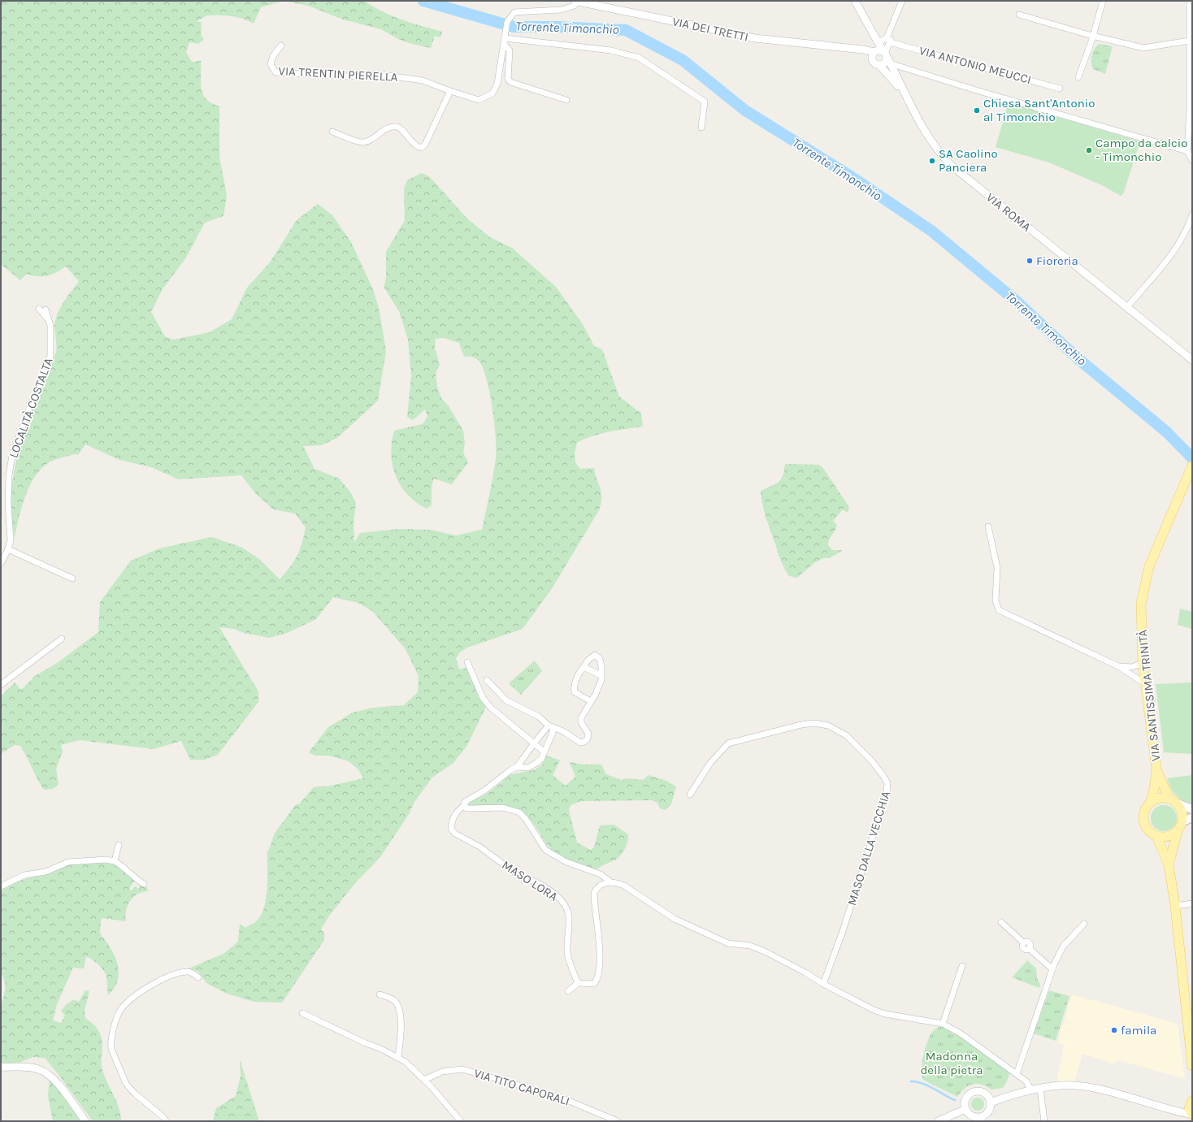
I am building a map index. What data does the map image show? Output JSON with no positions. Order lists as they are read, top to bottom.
{
  "streets": {
    "main road": ["VIA SANTISSIMA TRINITÀ"],
    "street": [
      "VIA DEI TRETTI",
      "VIA ANTONIO MEUCCI",
      "VIA TRENTIN PIERELLA",
      "VIA ROMA",
      "LOCALITÀ COSTALTA",
      "MASO DALLA VECCHIA",
      "MASO LORA",
      "VIA TITO CAPORALI"
    ]
  },
  "crossings": [
    ["VIA DEI TRETTI", "VIA TRENTIN PIERELLA"],
    ["VIA DEI TRETTI", "VIA ROMA"]
  ],
  "water": ["Torrente Timonchio"],
  "parks": ["Madonna della pietra"],
  "places": [
    "Chiesa Sant'Antonio al Timonchio",
    "Campo da calcio - Timonchio",
    "SA Caolino Panciera",
    "Fioreria",
    "famila"
  ]
}
